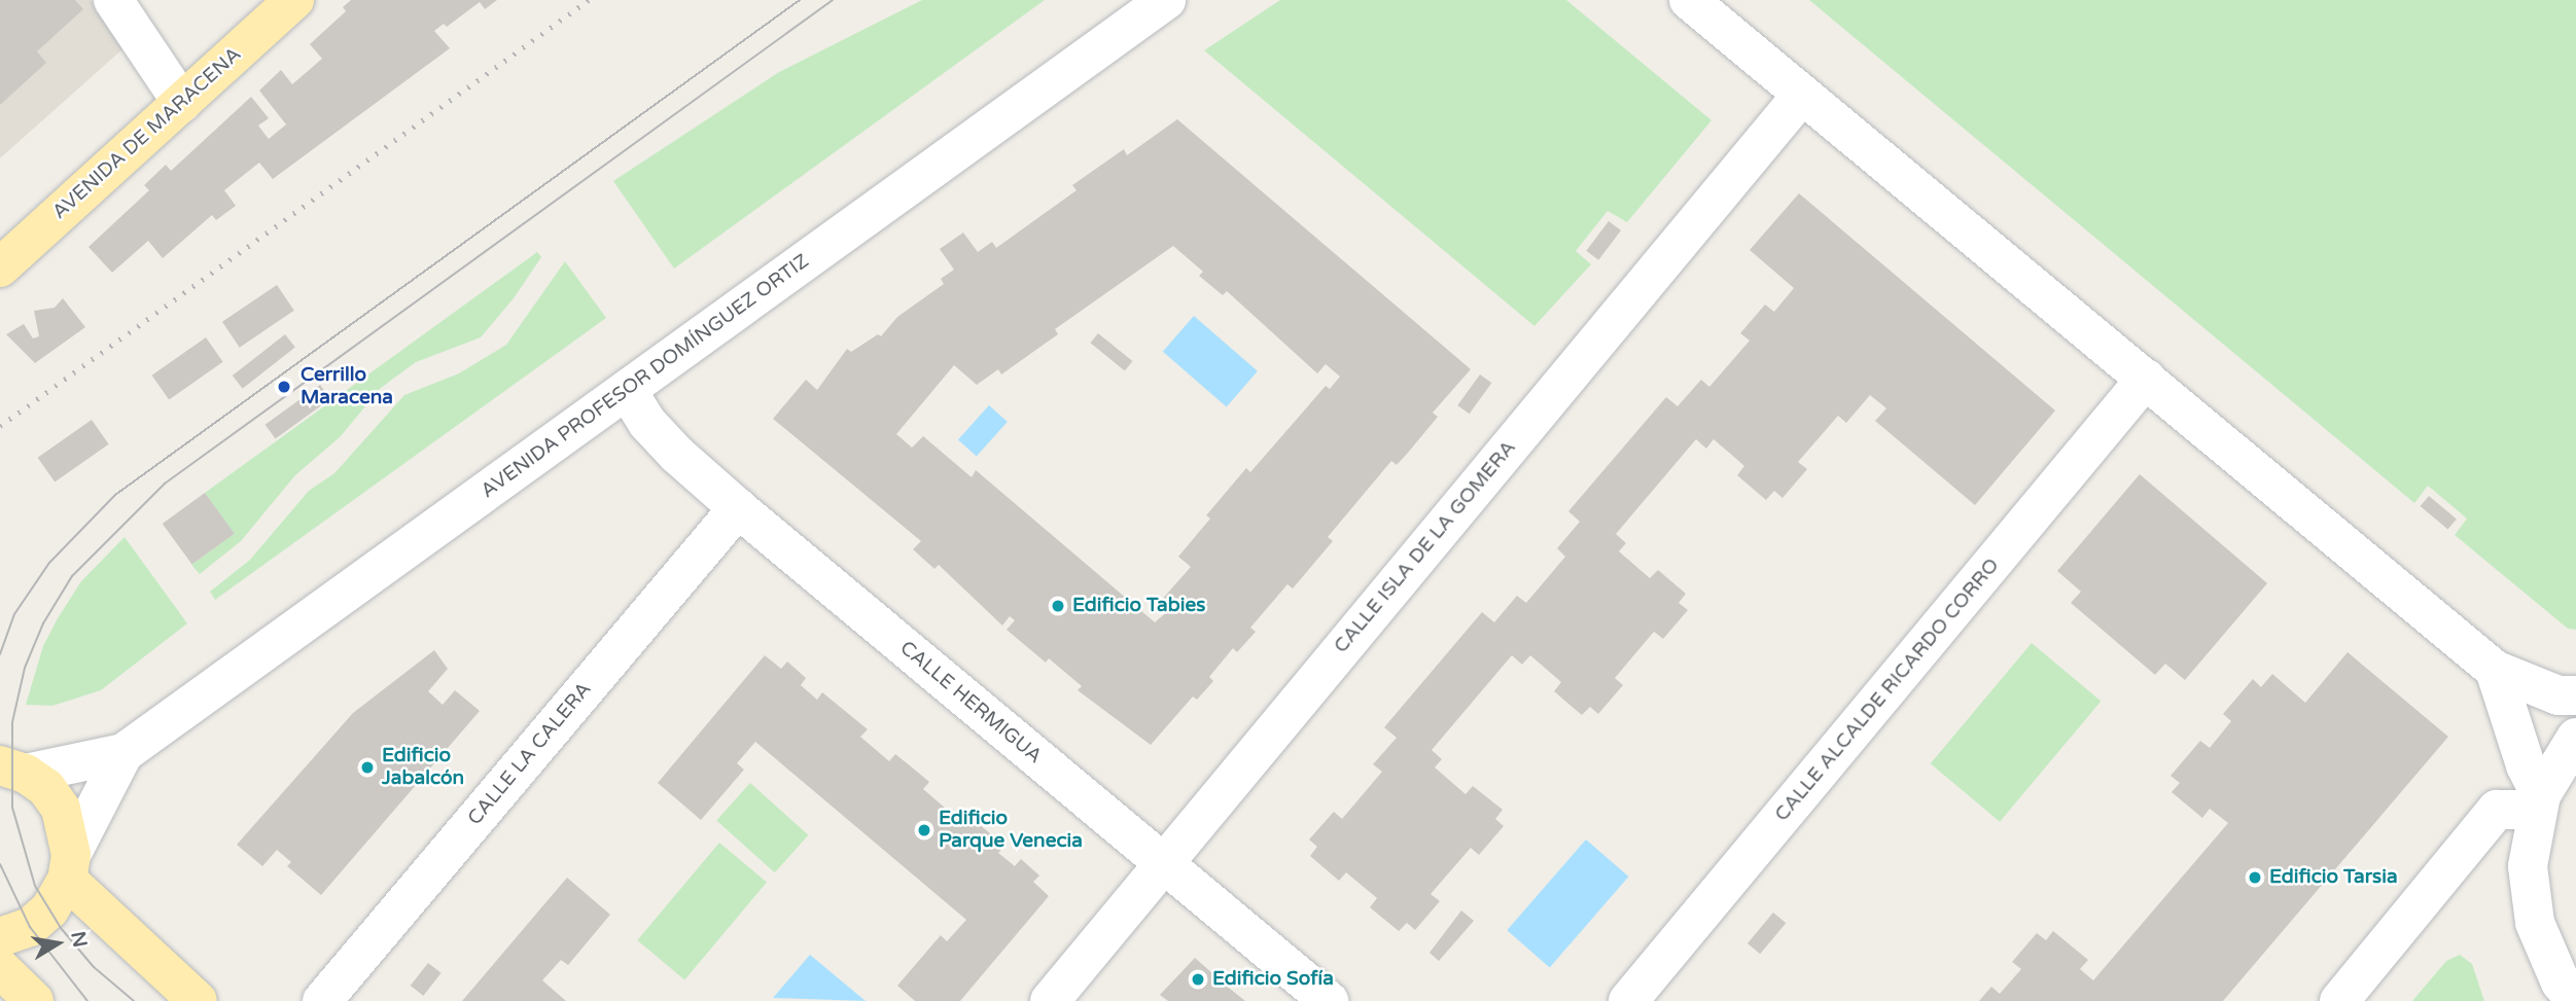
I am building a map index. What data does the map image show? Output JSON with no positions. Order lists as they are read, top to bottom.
{
  "streets": {
    "main road": ["AVENIDA DE MARACENA"],
    "street": [
      "AVENIDA PROFESOR DOMÍNGUEZ ORTIZ",
      "CALLE ISLA DE LA GOMERA",
      "CALLE ALCALDE RICARDO CORRO",
      "CALLE HERMIGUA",
      "CALLE LA CALERA"
    ]
  },
  "crossings": [
    ["AVENIDA PROFESOR DOMÍNGUEZ ORTIZ", "CALLE HERMIGUA"],
    ["CALLE ISLA DE LA GOMERA", "CALLE HERMIGUA"],
    ["CALLE HERMIGUA", "CALLE LA CALERA"]
  ],
  "places": [
    "Cerrillo Maracena",
    "Edificio Tabies",
    "Edificio Jabalcón",
    "Edificio Parque Venecia",
    "Edificio Tarsia",
    "Edificio Sofía"
  ],
  "north": "right"
}
